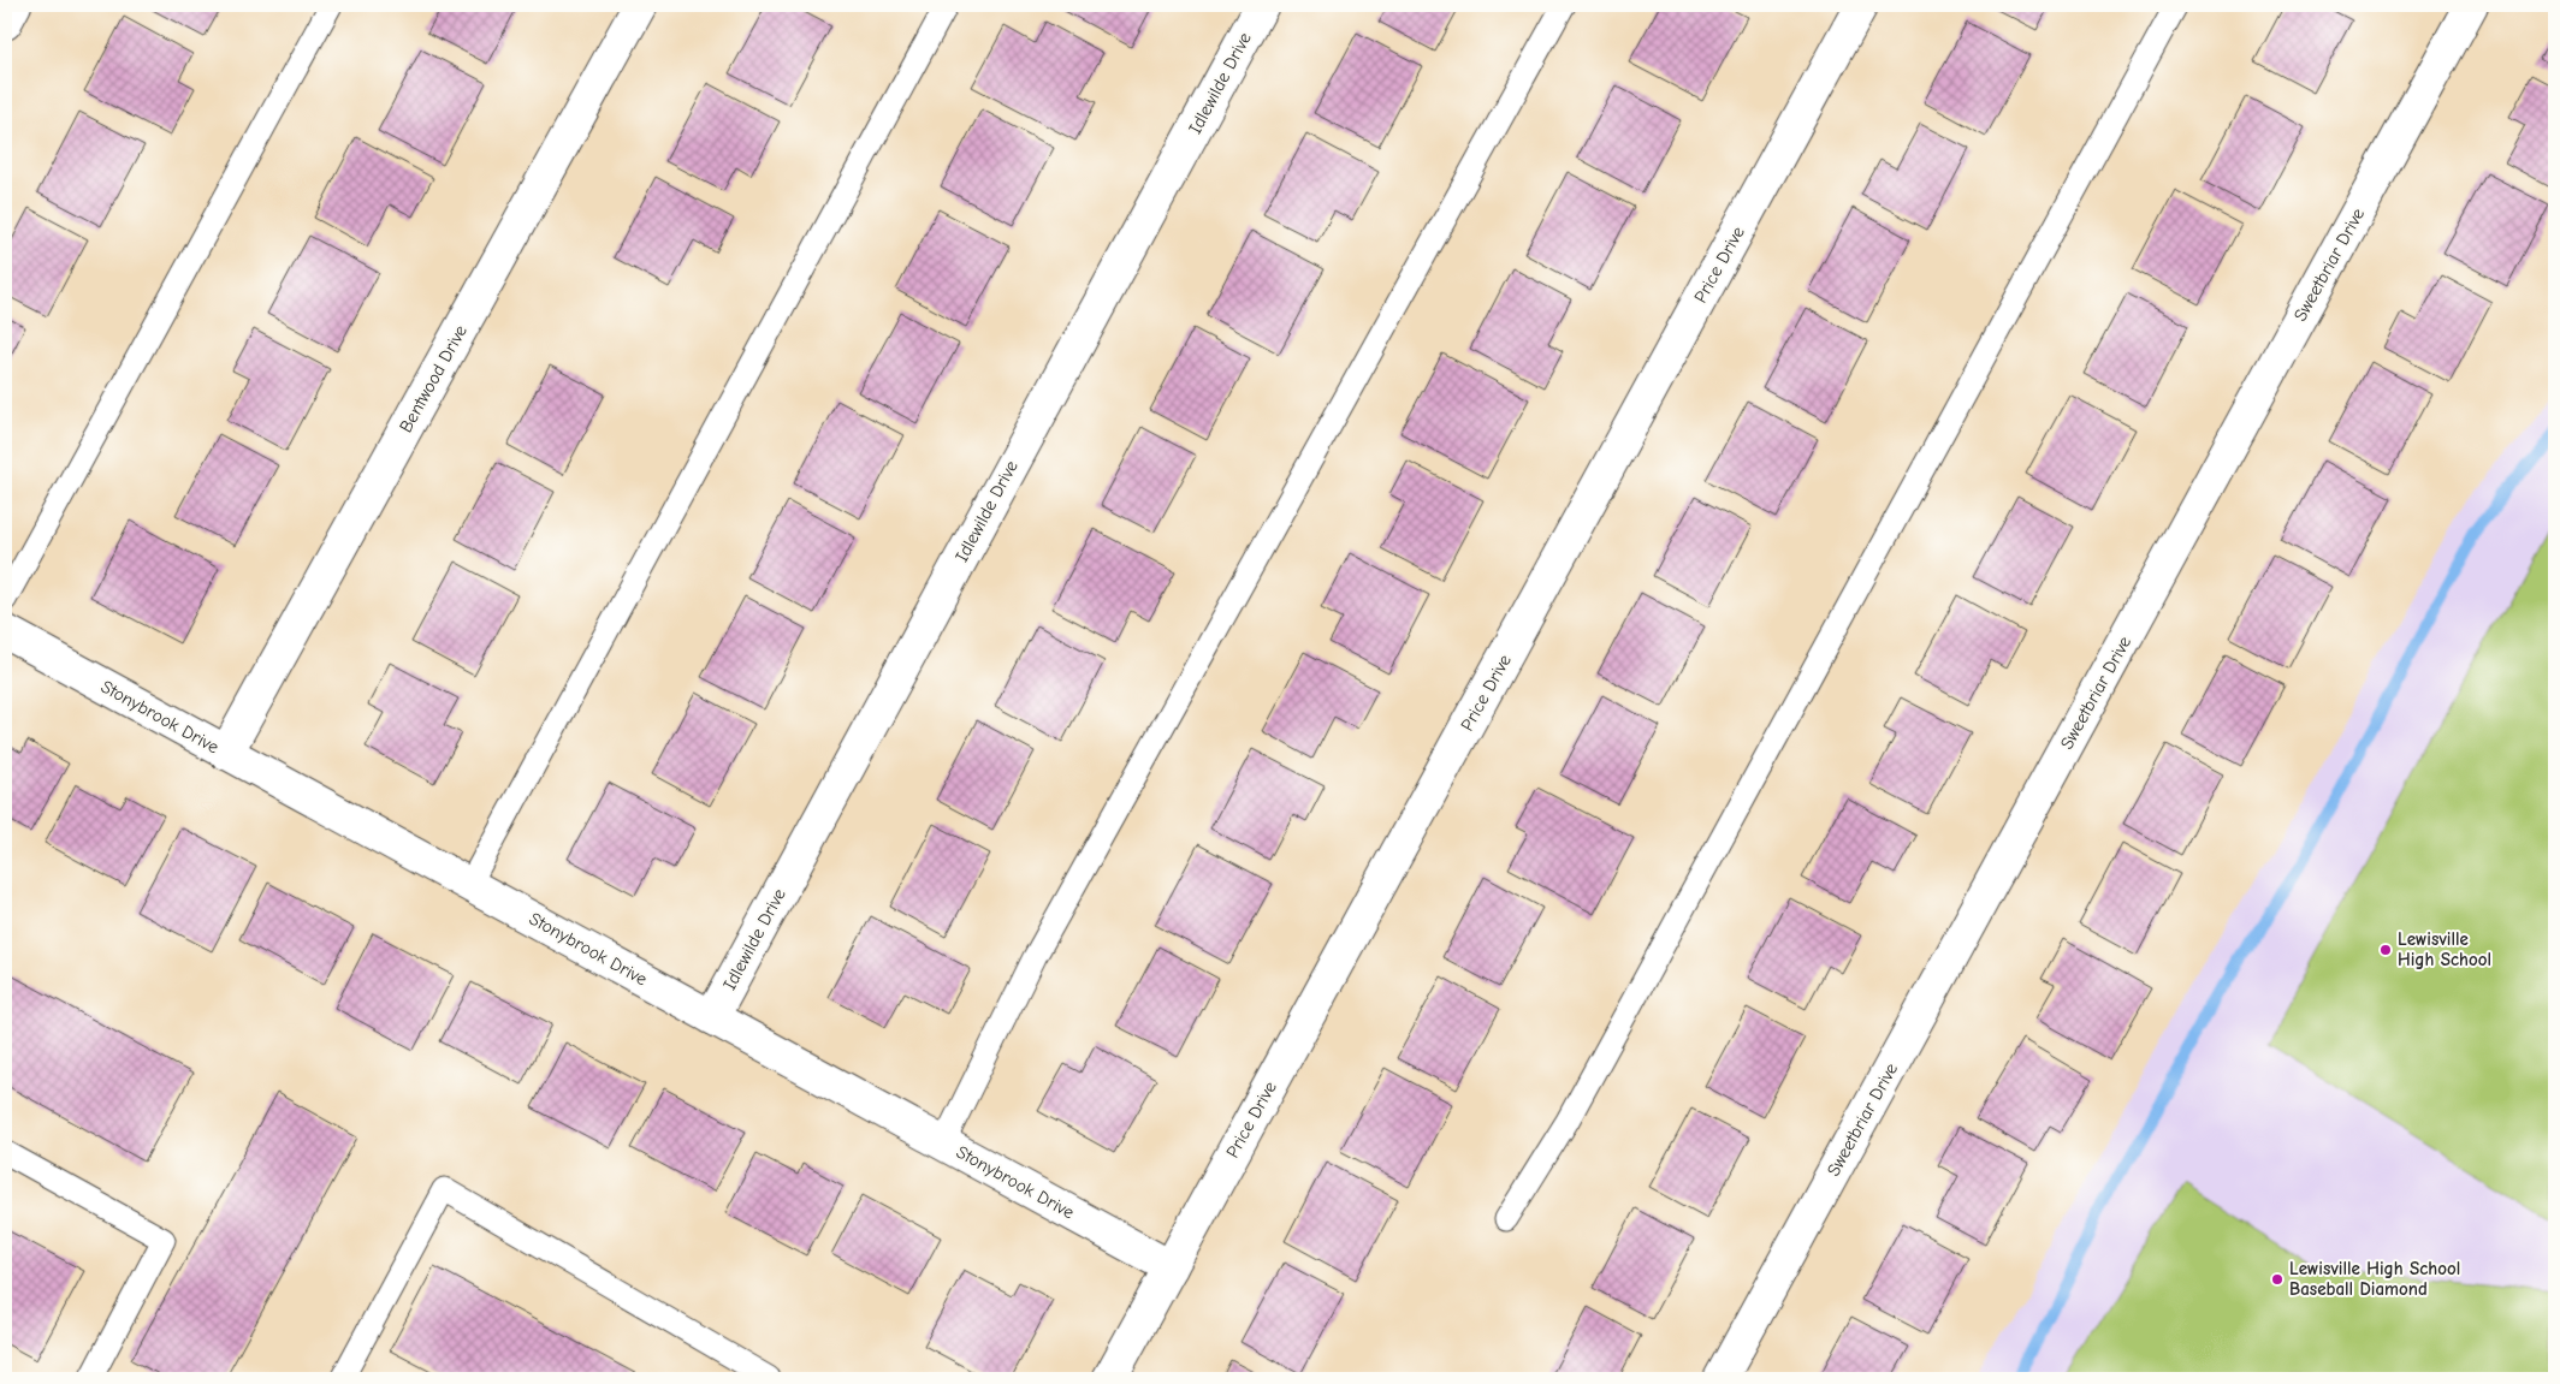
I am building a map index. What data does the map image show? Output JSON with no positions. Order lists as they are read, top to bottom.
{
  "streets": {
    "street": [
      "Idlewilde Drive",
      "Price Drive",
      "Sweetbriar Drive",
      "Bentwood Drive",
      "Stonybrook Drive"
    ]
  },
  "crossings": [
    ["Idlewilde Drive", "Stonybrook Drive"],
    ["Price Drive", "Stonybrook Drive"],
    ["Bentwood Drive", "Stonybrook Drive"]
  ],
  "places": ["Lewisville High School", "Lewisville High School Baseball Diamond"]
}
